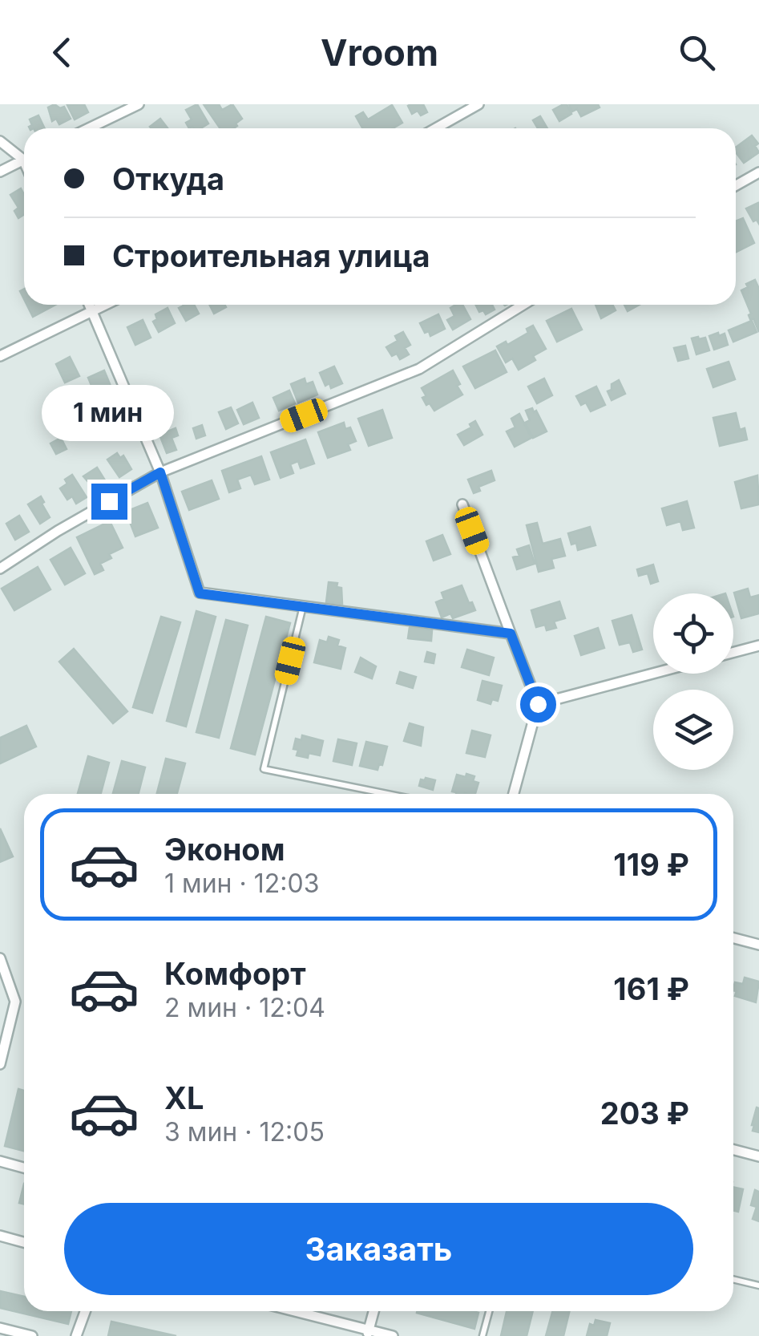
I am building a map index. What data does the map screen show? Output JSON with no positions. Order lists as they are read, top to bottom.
{
  "page": {
    "header": "Vroom",
    "banner": ["Откуда", "Строительная улица"],
    "bubble": "1 мин",
    "list": [
      {
        "name": "Эконом",
        "note": "1 мин · 12:03",
        "value": "119 ₽"
      },
      {
        "name": "Комфорт",
        "note": "2 мин · 12:04",
        "value": "161 ₽"
      },
      {
        "name": "XL",
        "note": "3 мин · 12:05",
        "value": "203 ₽"
      }
    ],
    "buttons": "Заказать"
  }
}
